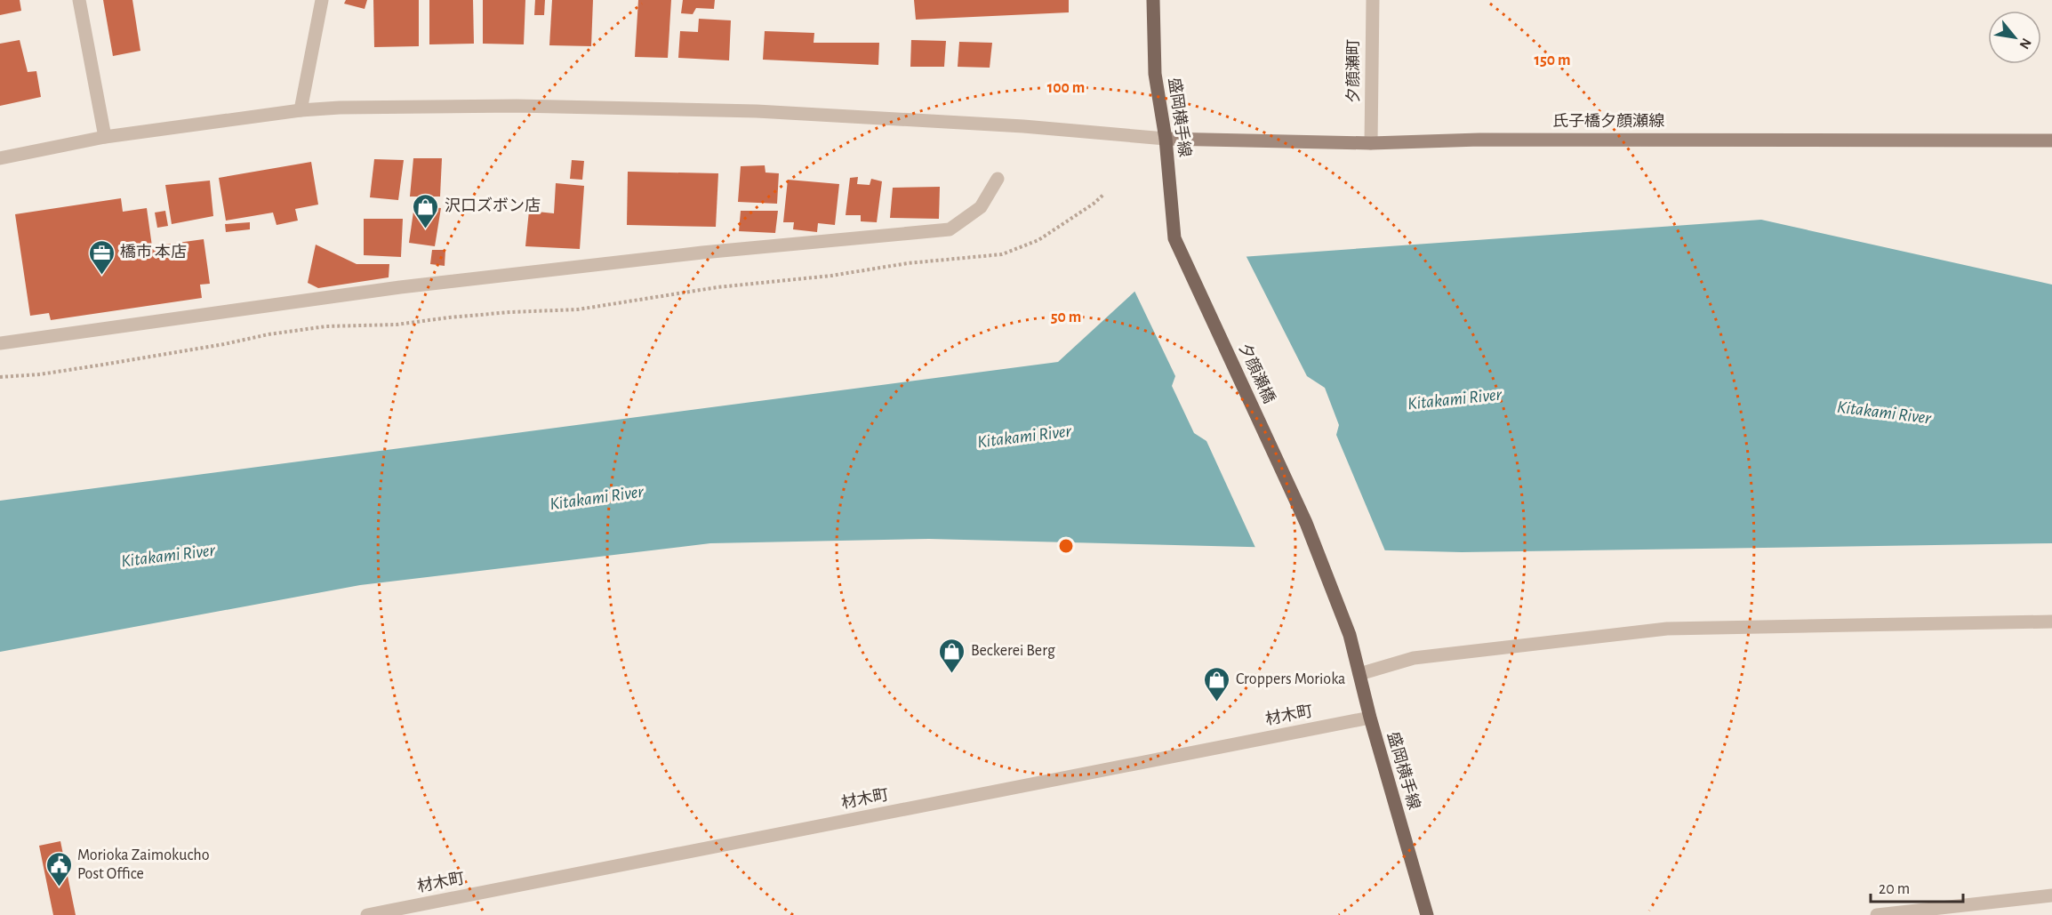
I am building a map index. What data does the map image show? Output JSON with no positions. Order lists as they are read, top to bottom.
{
  "streets": {
    "main road": ["盛岡横手線", "氏子橋夕顔瀬線"],
    "street": ["夕顔瀬町", "材木町"]
  },
  "crossings": [
    ["夕顔瀬町", "氏子橋夕顔瀬線"],
    ["盛岡横手線", "氏子橋夕顔瀬線"],
    ["盛岡横手線", "材木町"]
  ],
  "water": ["Kitakami River"],
  "places": {
    "shop": ["沢口ズボン店", "Beckerei Berg", "Croppers Morioka"],
    "office": ["橋市 本店"],
    "public building": ["Morioka Zaimokucho Post Office"]
  },
  "scale_bar": "20 m",
  "north": "bottom right",
  "rings": ["150 m", "100 m", "50 m"]
}
